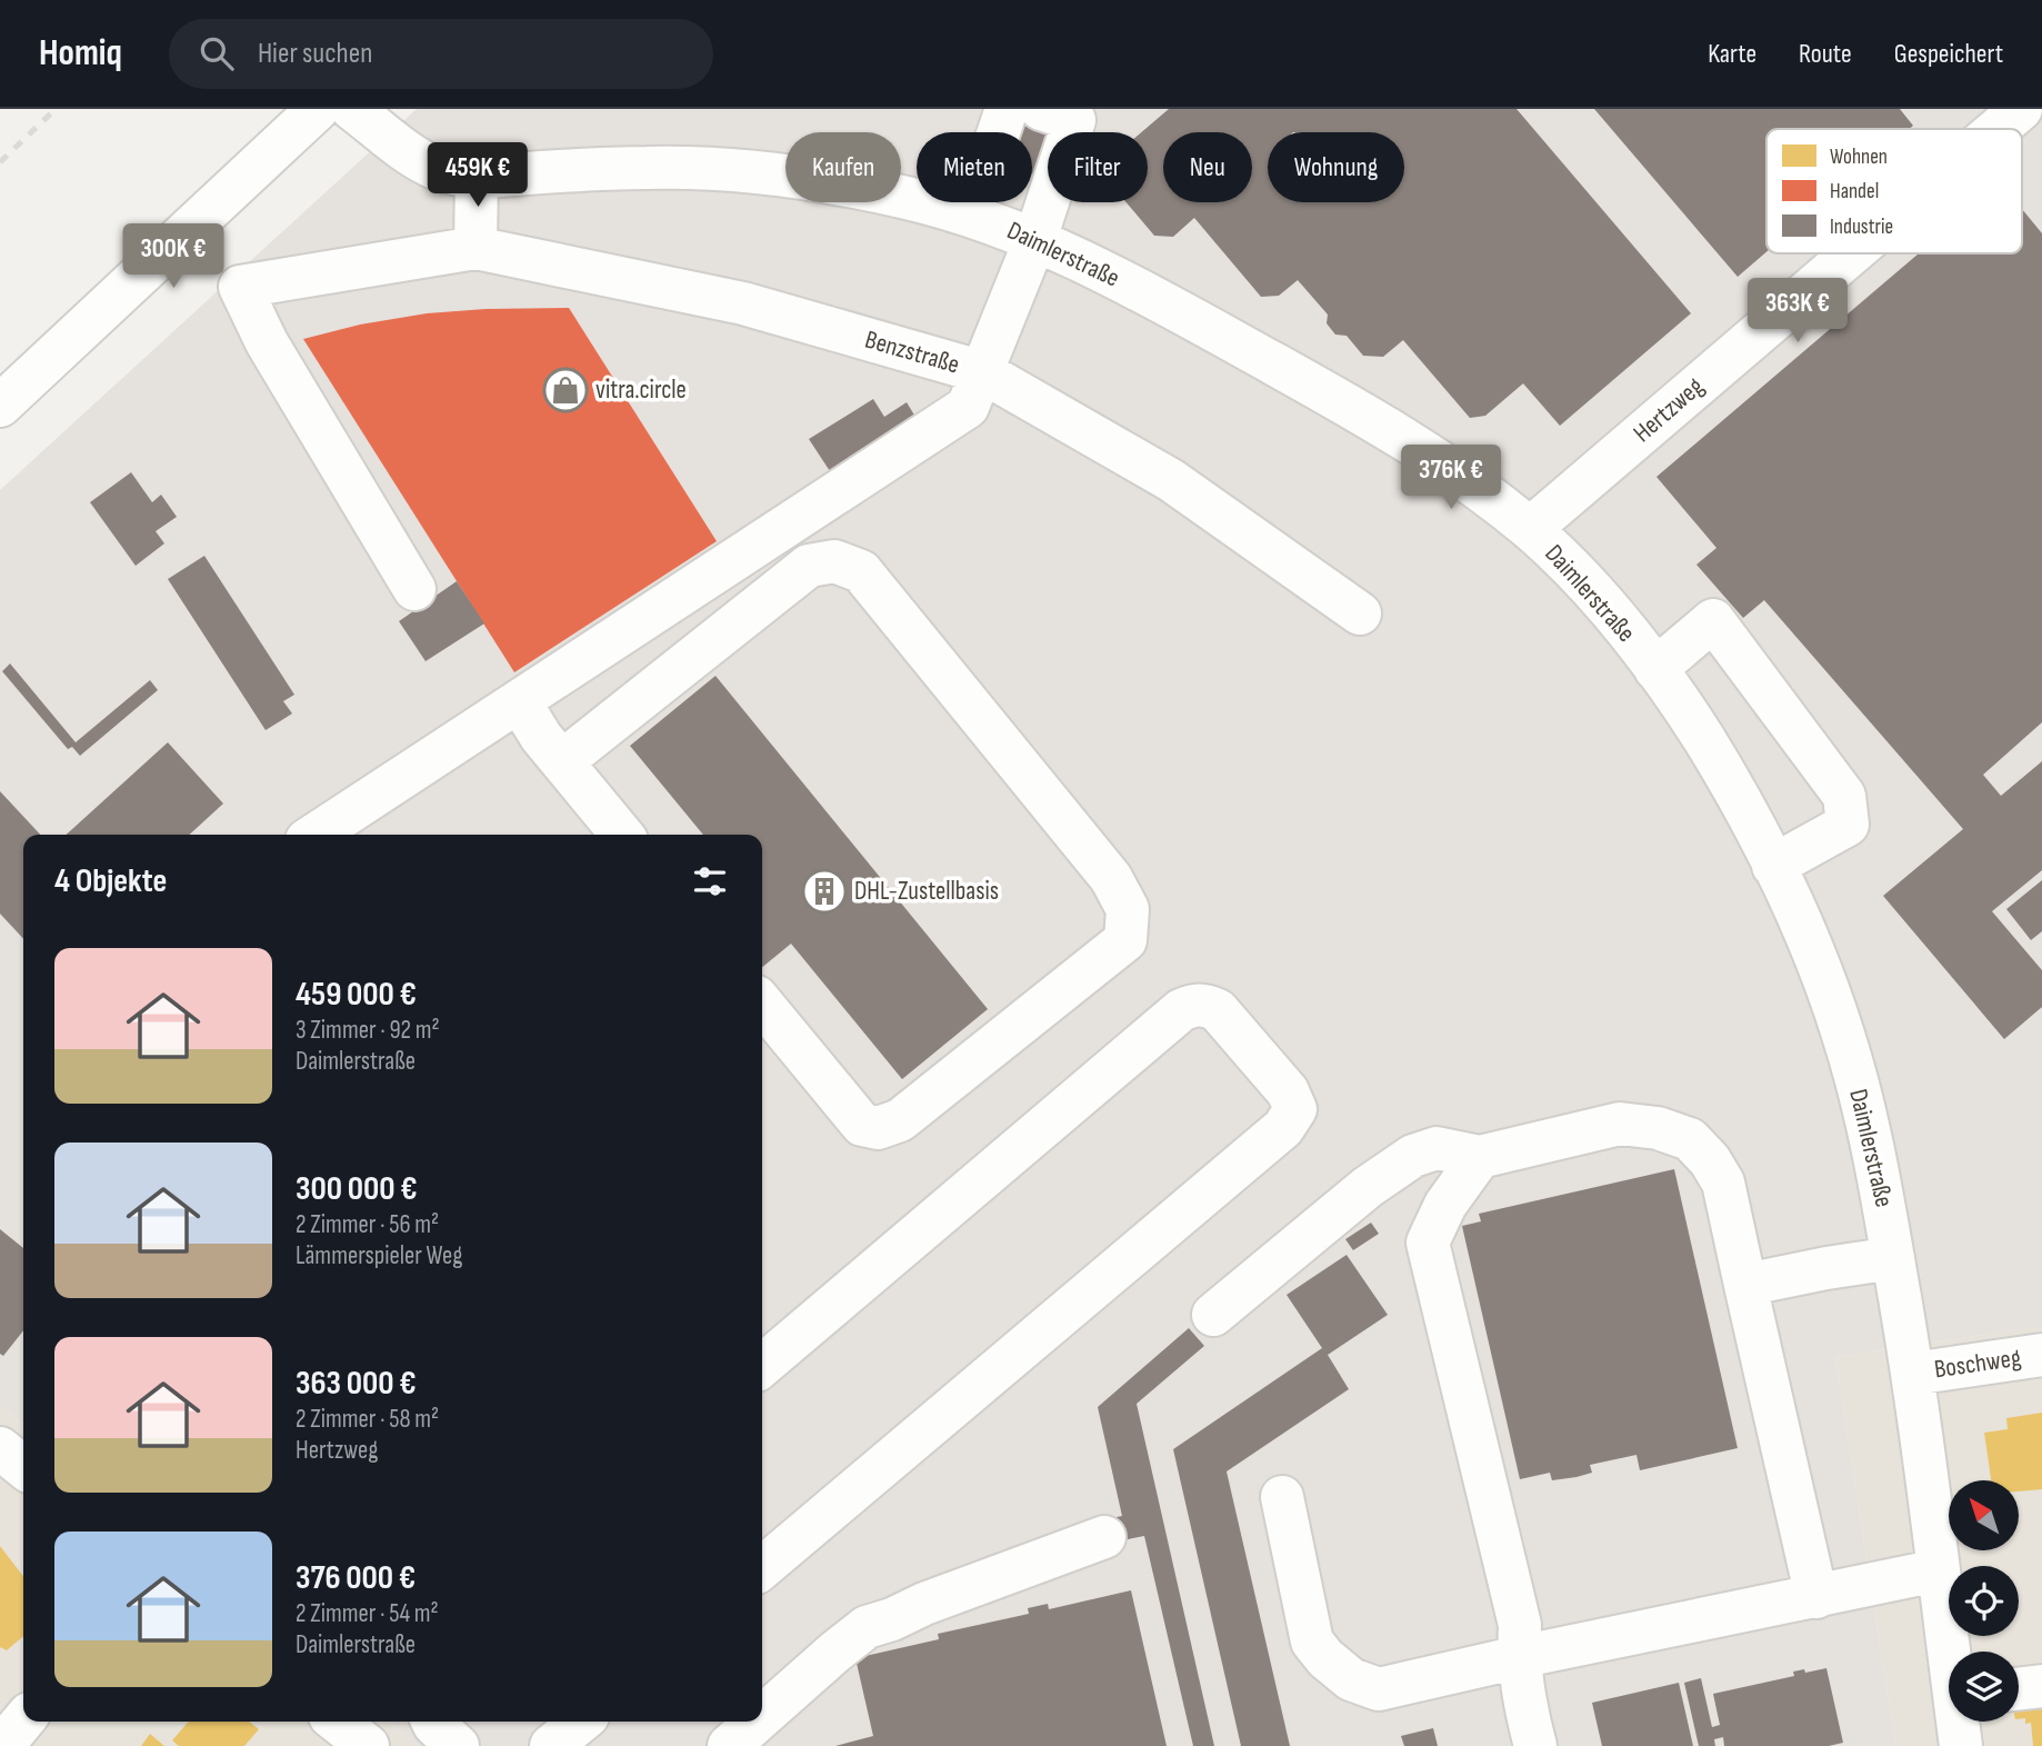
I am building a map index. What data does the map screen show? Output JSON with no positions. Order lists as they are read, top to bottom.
{
  "streets": {
    "street": [
      "Daimlerstraße",
      "Benzstraße",
      "Hertzweg",
      "Boschweg"
    ]
  },
  "crossings": [
    ["Daimlerstraße", "Hertzweg"],
    ["Daimlerstraße", "Boschweg"]
  ],
  "places": {
    "shop": ["vitra.circle"],
    "building": ["DHL-Zustellbasis"]
  },
  "legend": ["Wohnen", "Handel", "Industrie"],
  "north": "top left",
  "page": {
    "header": "Homiq",
    "search": "Hier suchen",
    "nav": ["Karte", "Route", "Gespeichert"],
    "chip": [
      "Kaufen",
      "Mieten",
      "Filter",
      "Neu",
      "Wohnung"
    ],
    "price": [
      "459K €",
      "300K €",
      "363K €",
      "376K €"
    ],
    "heading": "4 Objekte",
    "list": [
      {
        "name": "459 000 €",
        "note": "3 Zimmer · 92 m² · Daimlerstraße"
      },
      {
        "name": "300 000 €",
        "note": "2 Zimmer · 56 m² · Lämmerspieler Weg"
      },
      {
        "name": "363 000 €",
        "note": "2 Zimmer · 58 m² · Hertzweg"
      },
      {
        "name": "376 000 €",
        "note": "2 Zimmer · 54 m² · Daimlerstraße"
      }
    ]
  }
}
